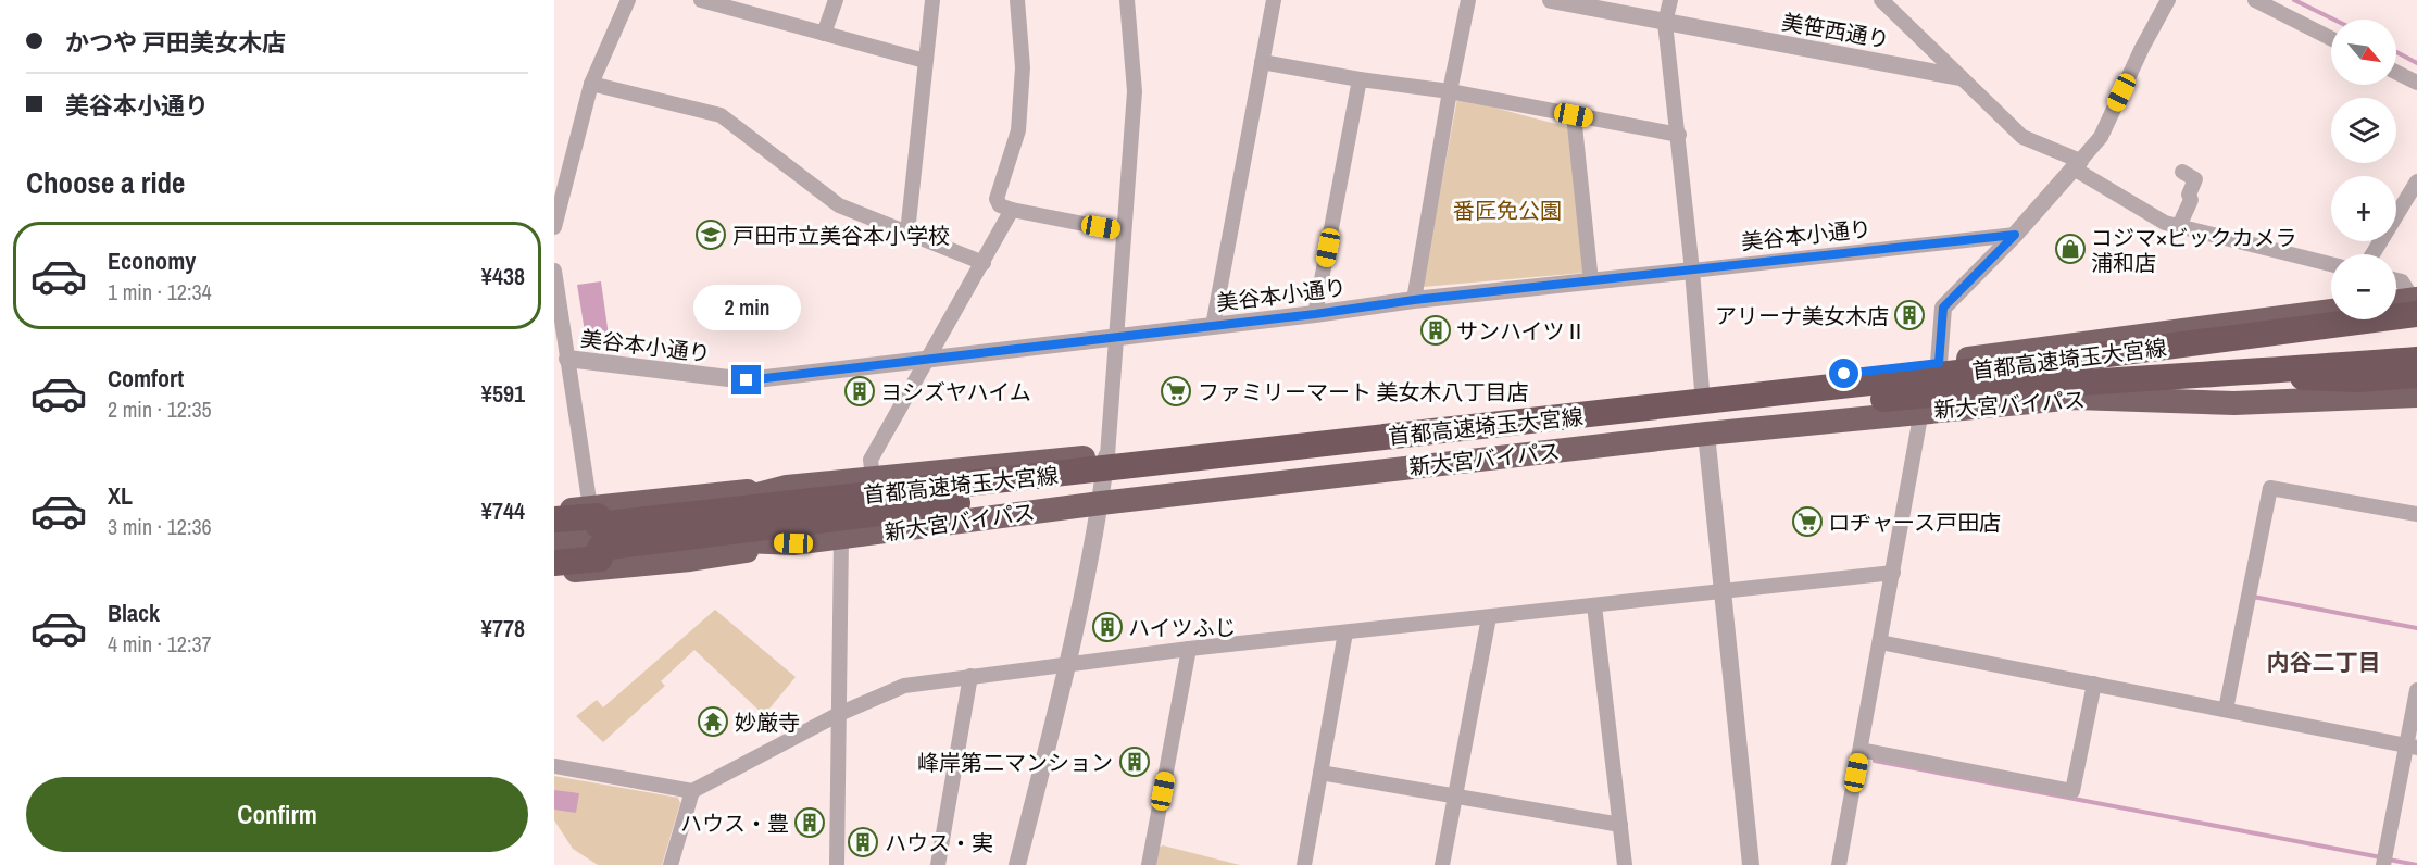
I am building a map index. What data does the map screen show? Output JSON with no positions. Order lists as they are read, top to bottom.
{
  "streets": {
    "highway": ["首都高速埼玉大宮線", "新大宮バイパス"],
    "street": ["美笹西通り", "美谷本小通り"]
  },
  "districts": ["内谷二丁目"],
  "parks": ["番匠免公園"],
  "places": {
    "school or university": ["戸田市立美谷本小学校"],
    "shop": ["コジマ×ビックカメラ 浦和店"],
    "building": [
      "アリーナ美女木店",
      "サンハイツⅡ",
      "ヨシズヤハイム",
      "ハイツふじ",
      "峰岸第二マンション",
      "ハウス・豊",
      "ハウス・実"
    ],
    "supermarket": ["ファミリーマート 美女木八丁目店", "ロヂャース戸田店"],
    "temple": ["妙厳寺"]
  },
  "north": "bottom right",
  "page": {
    "banner": ["かつや 戸田美女木店", "美谷本小通り"],
    "map_buttons": ["+", "−"],
    "heading": "Choose a ride",
    "list": [
      {
        "name": "Economy",
        "note": "1 min · 12:34",
        "value": "¥438"
      },
      {
        "name": "Comfort",
        "note": "2 min · 12:35",
        "value": "¥591"
      },
      {
        "name": "XL",
        "note": "3 min · 12:36",
        "value": "¥744"
      },
      {
        "name": "Black",
        "note": "4 min · 12:37",
        "value": "¥778"
      }
    ],
    "bubble": "2 min",
    "buttons": "Confirm"
  }
}
